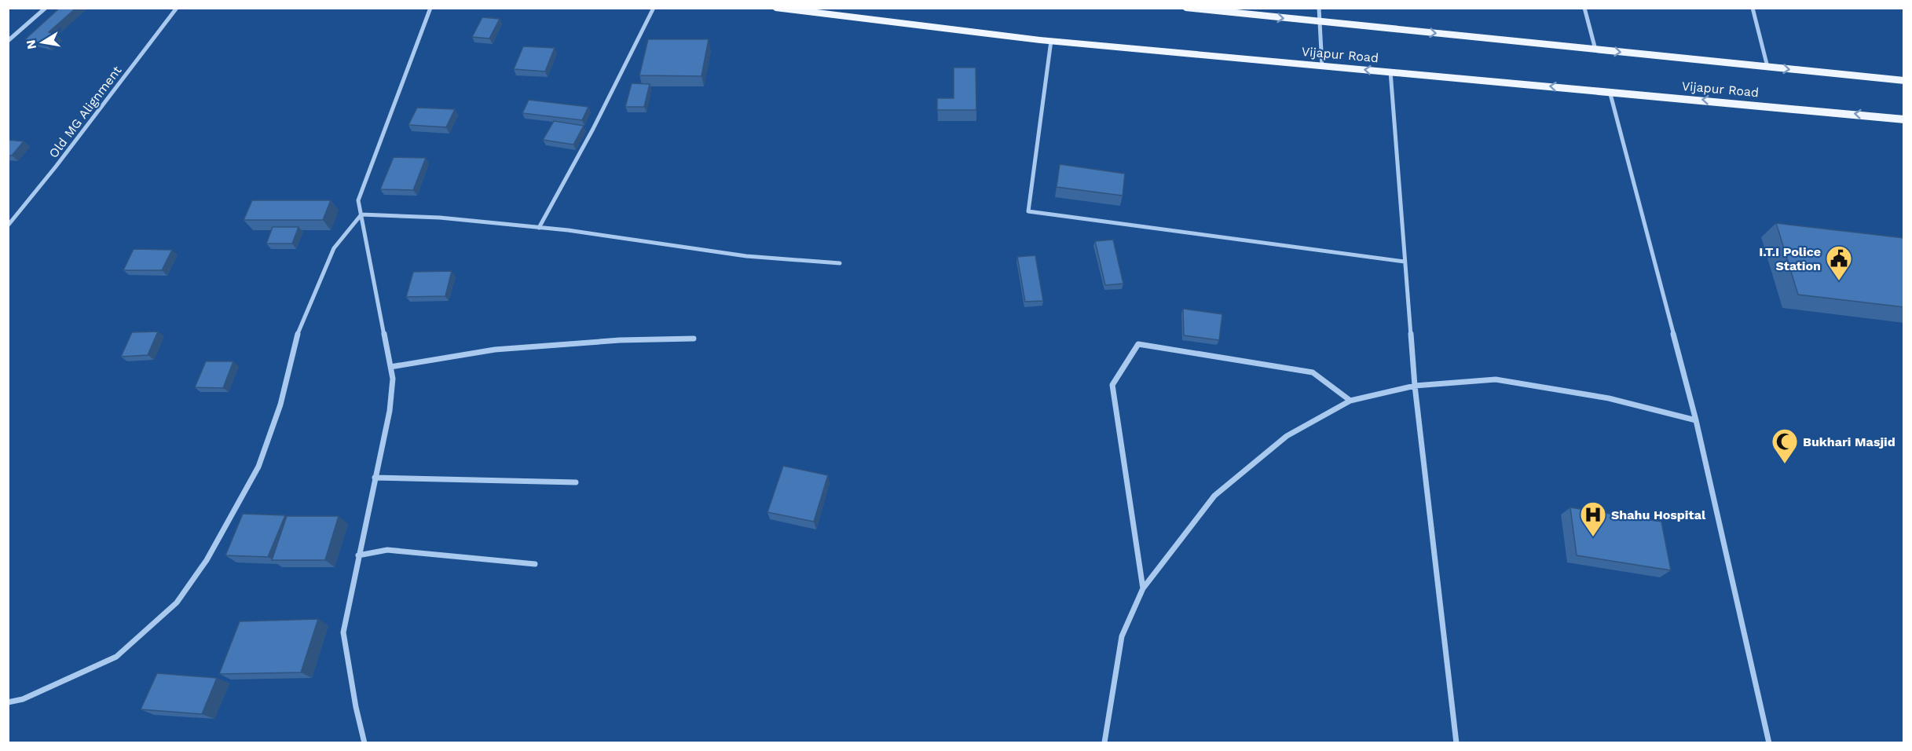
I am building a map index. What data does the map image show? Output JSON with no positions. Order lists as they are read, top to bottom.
{
  "streets": {
    "main road": ["Vijapur Road"],
    "street": ["Old MG Alignment"]
  },
  "places": {
    "public building": ["I.T.I Police Station"],
    "mosque": ["Bukhari Masjid"],
    "hospital": ["Shahu Hospital"]
  },
  "north": "left"
}
